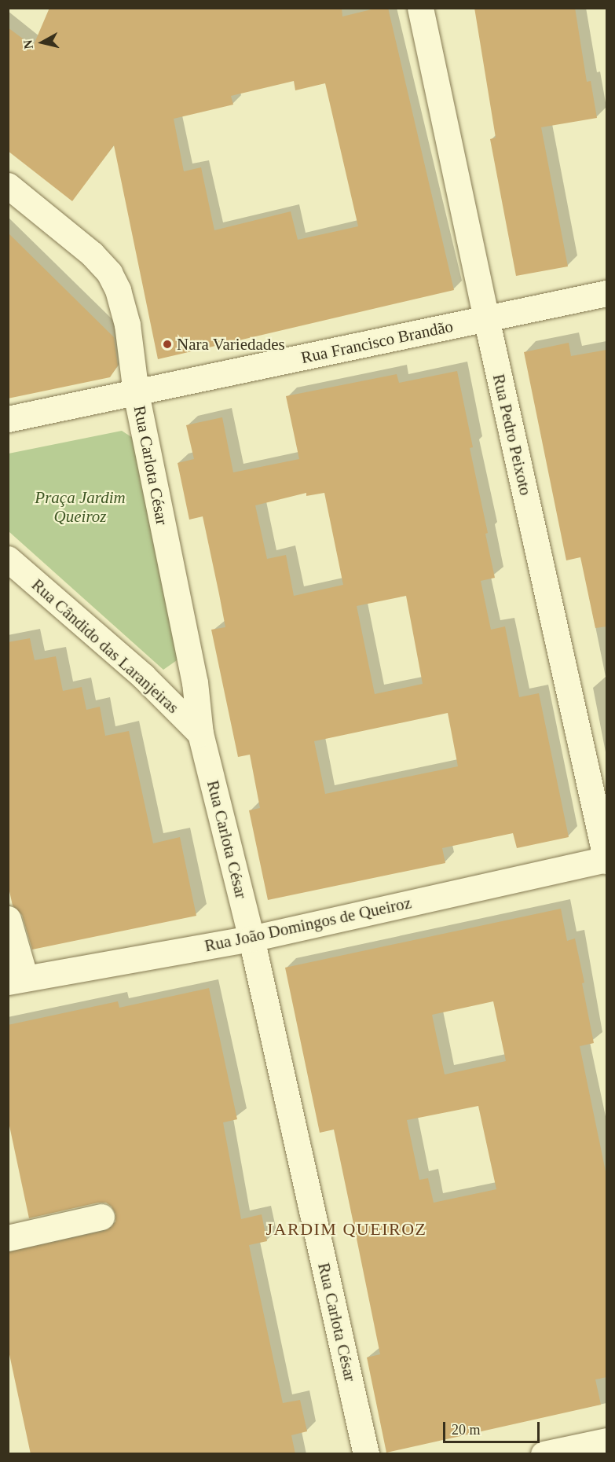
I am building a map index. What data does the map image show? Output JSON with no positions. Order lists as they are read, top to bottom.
{
  "streets": {
    "street": [
      "Rua Francisco Brandão",
      "Rua Pedro Peixoto",
      "Rua Carlota César",
      "Rua Cândido das Laranjeiras",
      "Rua João Domingos de Queiroz"
    ]
  },
  "crossings": [
    ["Rua Francisco Brandão", "Rua Pedro Peixoto"],
    ["Rua Francisco Brandão", "Rua Carlota César"],
    ["Rua Pedro Peixoto", "Rua João Domingos de Queiroz"],
    ["Rua Carlota César", "Rua Cândido das Laranjeiras"],
    ["Rua Carlota César", "Rua João Domingos de Queiroz"]
  ],
  "districts": ["JARDIM QUEIROZ"],
  "parks": ["Praça Jardim Queiroz"],
  "places": ["Nara Variedades"],
  "scale_bar": "20 m",
  "north": "left"
}
